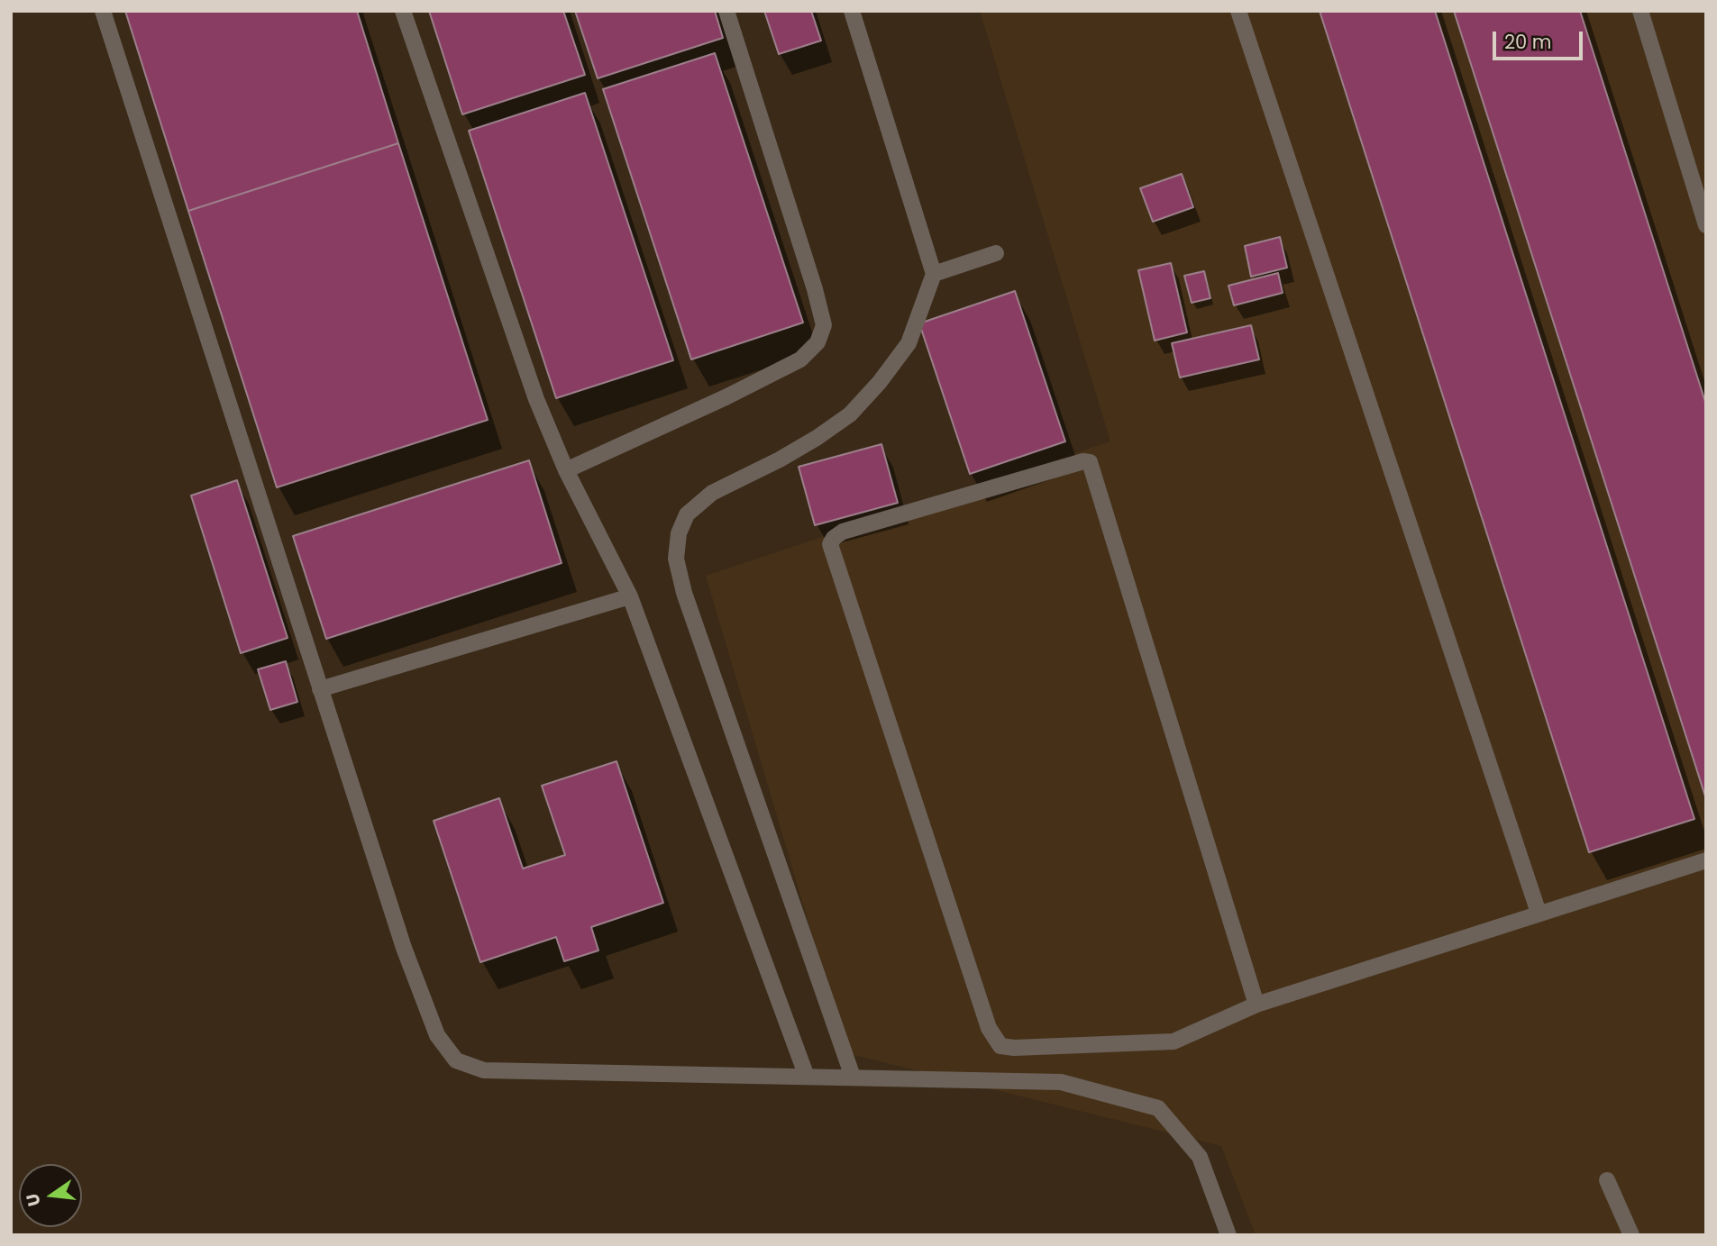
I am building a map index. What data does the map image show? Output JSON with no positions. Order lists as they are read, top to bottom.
{
  "scale_bar": "20 m",
  "north": "left"
}
